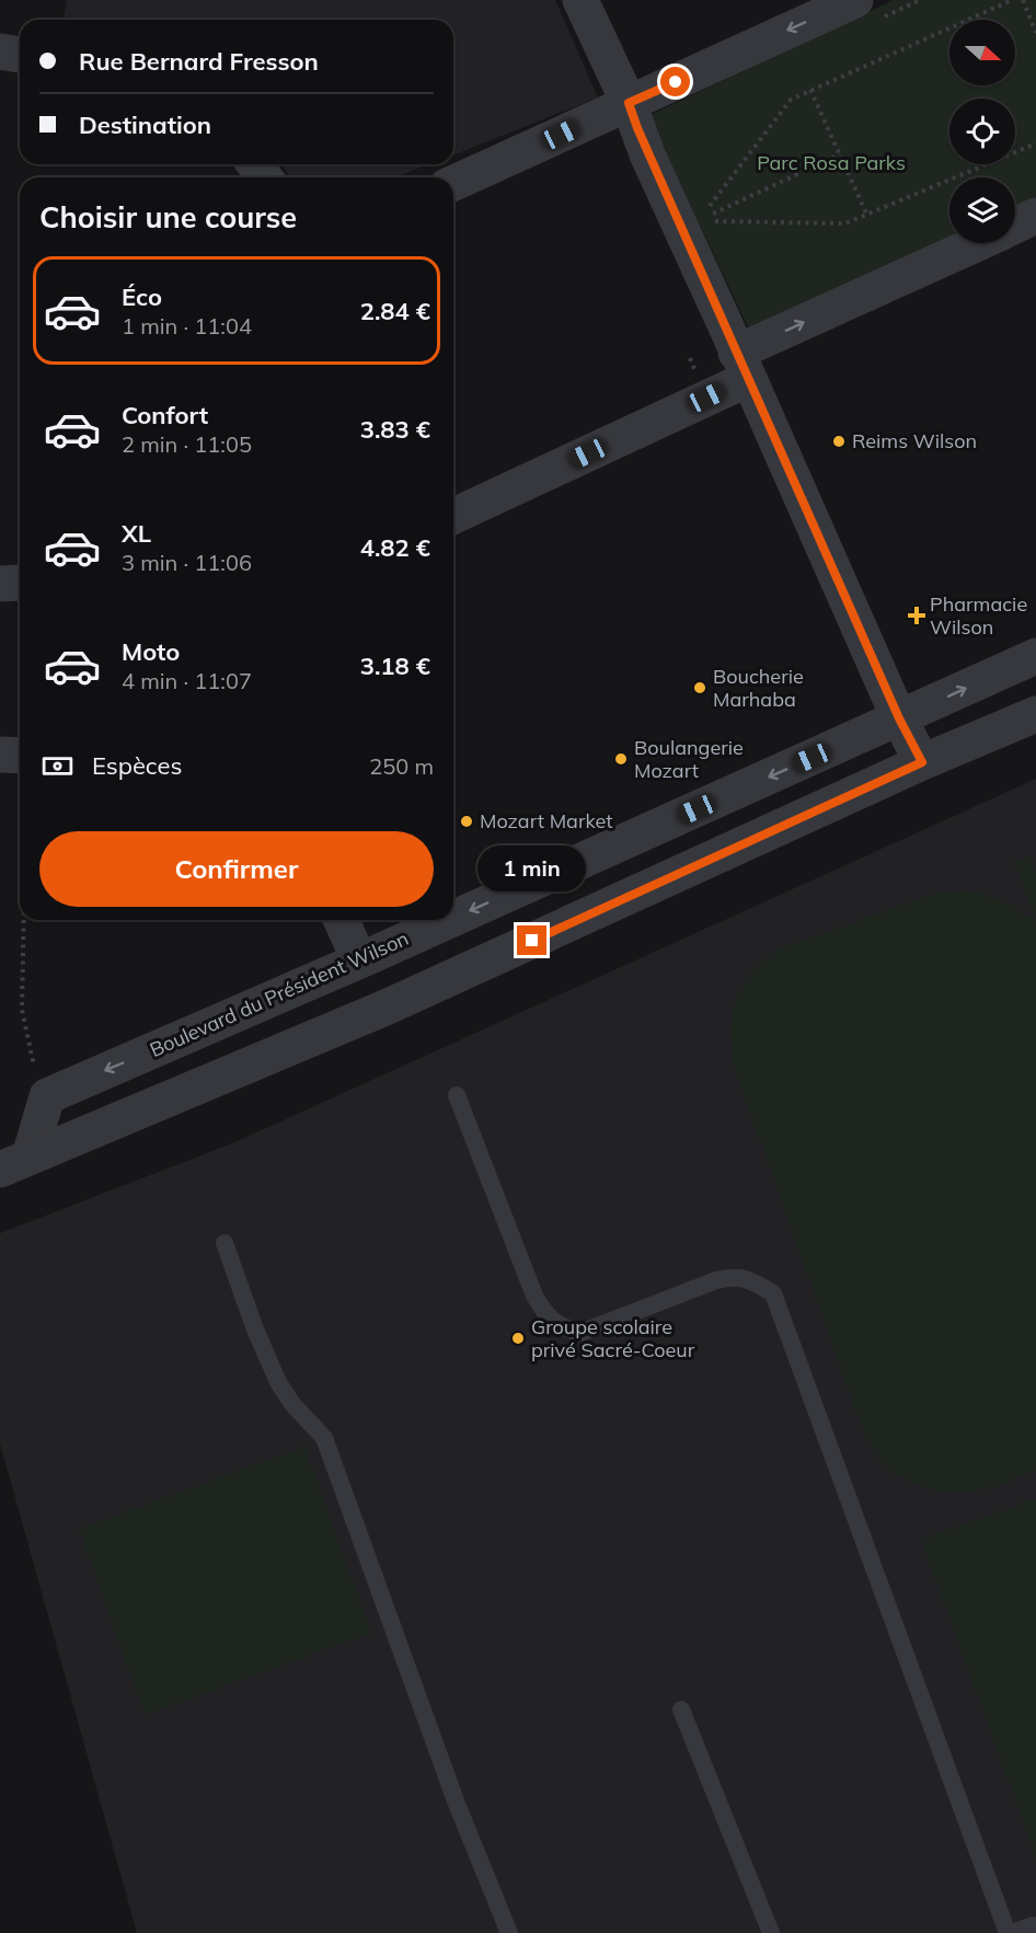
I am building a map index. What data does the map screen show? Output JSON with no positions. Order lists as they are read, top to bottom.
{
  "streets": {
    "street": ["Boulevard du Président Wilson"]
  },
  "parks": ["Parc Rosa Parks"],
  "places": {
    "other": [
      "Reims Wilson",
      "Boucherie Marhaba",
      "Boulangerie Mozart",
      "Mozart Market",
      "Groupe scolaire privé Sacré-Coeur"
    ],
    "health": ["Pharmacie Wilson"]
  },
  "north": "right",
  "page": {
    "banner": ["Rue Bernard Fresson", "Destination"],
    "heading": "Choisir une course",
    "list": [
      {
        "name": "Éco",
        "note": "1 min · 11:04",
        "value": "2.84 €"
      },
      {
        "name": "Confort",
        "note": "2 min · 11:05",
        "value": "3.83 €"
      },
      {
        "name": "XL",
        "note": "3 min · 11:06",
        "value": "4.82 €"
      },
      {
        "name": "Moto",
        "note": "4 min · 11:07",
        "value": "3.18 €"
      }
    ],
    "pay": ["Espèces", "250 m"],
    "buttons": "Confirmer",
    "bubble": "1 min"
  }
}
